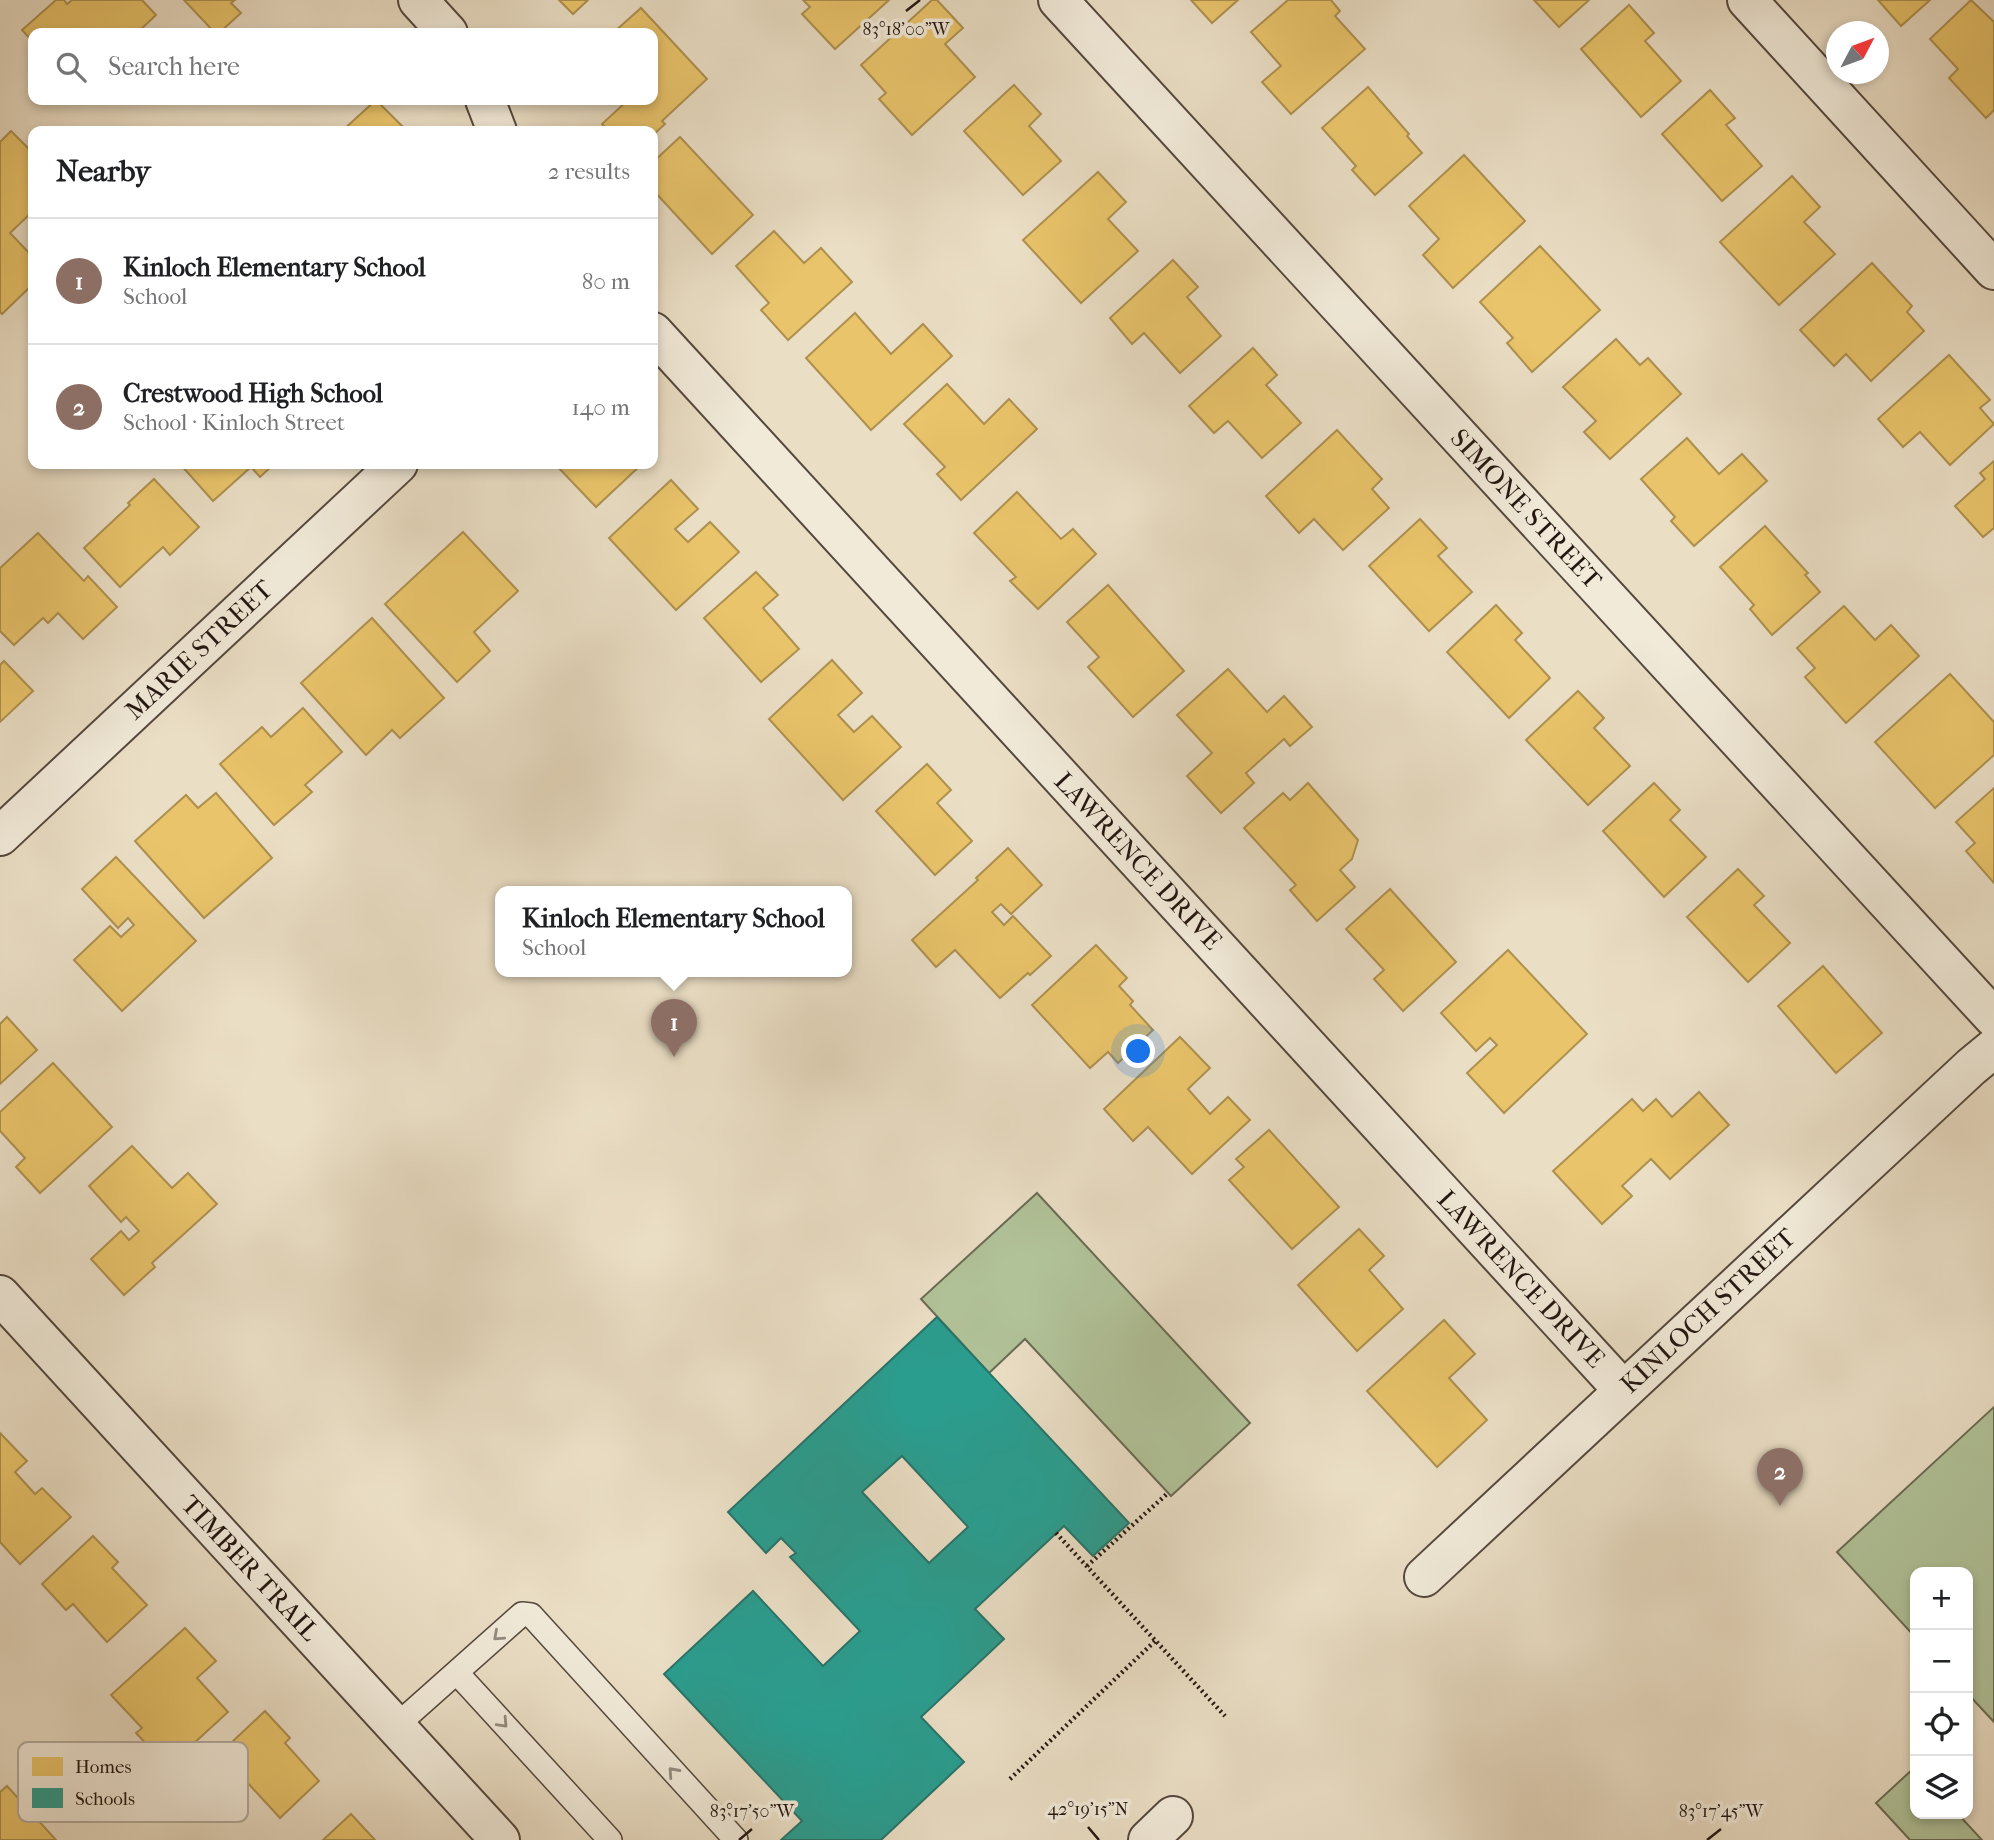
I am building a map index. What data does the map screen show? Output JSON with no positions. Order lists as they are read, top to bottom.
{
  "streets": {
    "street": [
      "SIMONE STREET",
      "MARIE STREET",
      "LAWRENCE DRIVE",
      "KINLOCH STREET",
      "TIMBER TRAIL"
    ]
  },
  "crossings": [
    ["LAWRENCE DRIVE", "KINLOCH STREET"]
  ],
  "legend": ["Homes", "Schools"],
  "north": "top right",
  "page": {
    "search": "Search here",
    "heading": ["Nearby", "2 results"],
    "list": [
      {
        "mark": "1",
        "name": "Kinloch Elementary School",
        "note": "School",
        "value": "80 m"
      },
      {
        "mark": "2",
        "name": "Crestwood High School",
        "note": "School · Kinloch Street",
        "value": "140 m"
      }
    ],
    "popup": ["Kinloch Elementary School", "School"],
    "pins": ["1", "2"],
    "map_buttons": ["+", "−"]
  },
  "coordinates": [
    "83°18'00\"W",
    "42°19'15\"N",
    "83°17'50\"W",
    "83°17'45\"W"
  ]
}
